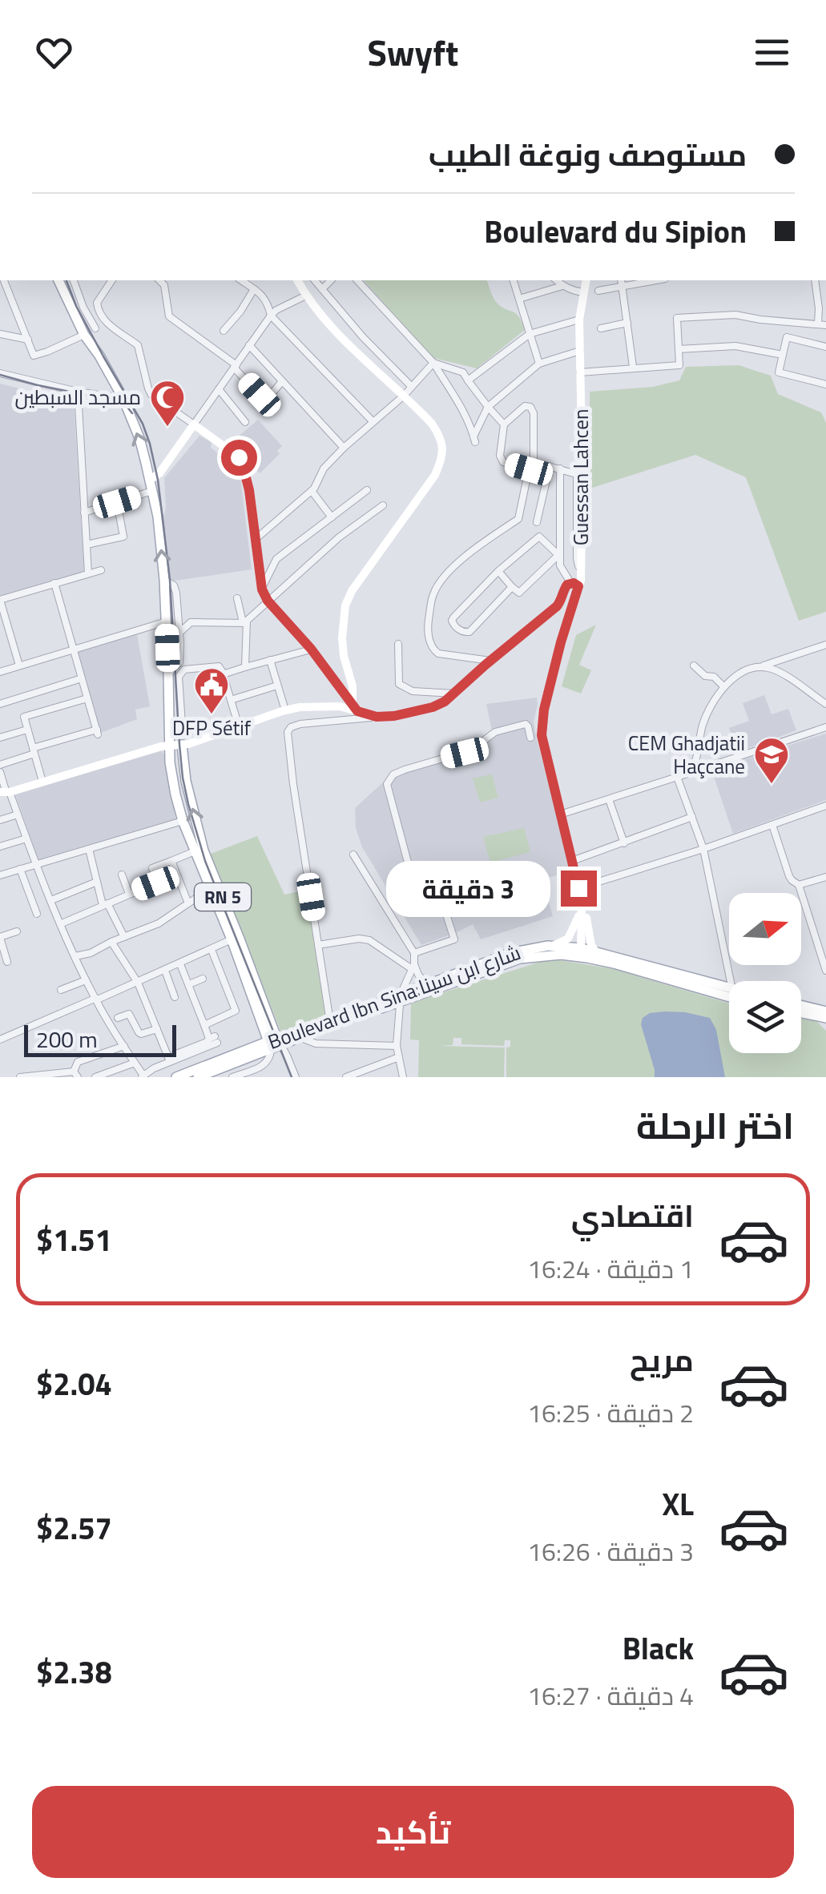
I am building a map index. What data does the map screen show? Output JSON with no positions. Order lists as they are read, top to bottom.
{
  "streets": {
    "main road": ["RN 5", "Boulevard Ibn Sina:شارع ابن سينا"],
    "street": ["Guessan Lahcen"]
  },
  "crossings": [
    ["RN 5", "Boulevard Ibn Sina:شارع ابن سينا"]
  ],
  "places": {
    "mosque": ["مسجد السبطين"],
    "public building": ["DFP Sétif"],
    "school or university": ["CEM Ghadjatii Haçcane"]
  },
  "scale_bar": "200 m",
  "north": "right",
  "page": {
    "header": "Swyft",
    "banner": ["مستوصف ونوغة الطيب", "Boulevard du Sipion"],
    "bubble": "3 دقيقة",
    "scale": "200 m",
    "heading": "اختر الرحلة",
    "list": [
      {
        "name": "اقتصادي",
        "note": "1 دقيقة · 16:24",
        "value": "$1.51"
      },
      {
        "name": "مريح",
        "note": "2 دقيقة · 16:25",
        "value": "$2.04"
      },
      {
        "name": "XL",
        "note": "3 دقيقة · 16:26",
        "value": "$2.57"
      },
      {
        "name": "Black",
        "note": "4 دقيقة · 16:27",
        "value": "$2.38"
      }
    ],
    "buttons": "تأكيد"
  }
}
